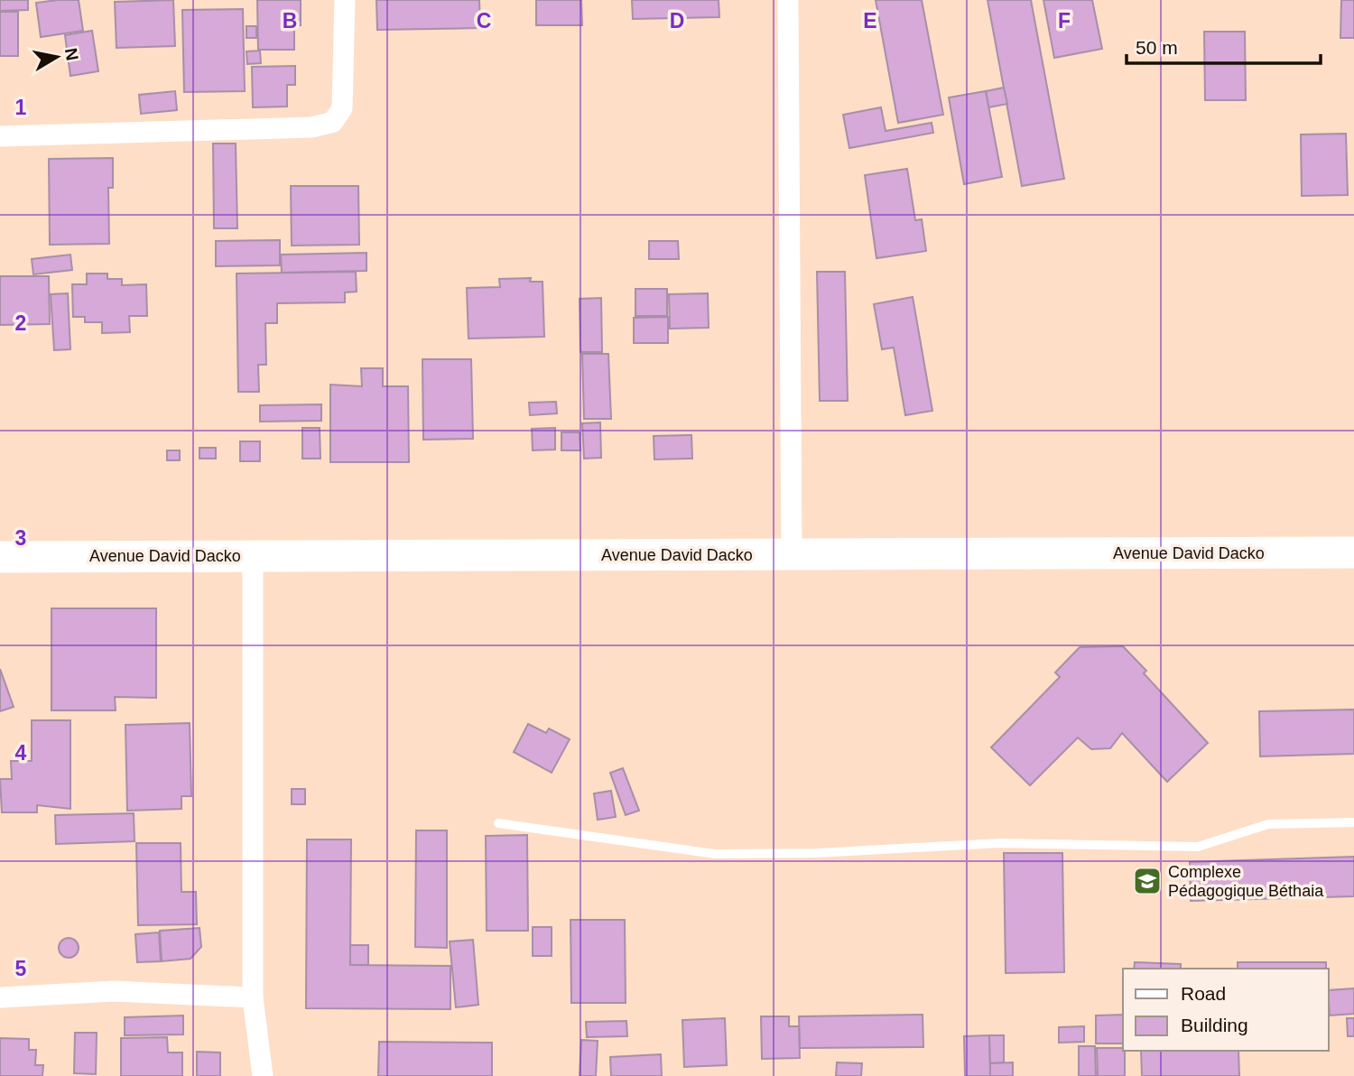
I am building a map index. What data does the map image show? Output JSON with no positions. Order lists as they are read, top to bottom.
{
  "streets": {
    "main road": ["Avenue David Dacko"]
  },
  "places": {
    "school or university": ["Complexe Pédagogique Béthaia"]
  },
  "legend": ["Road", "Building"],
  "scale_bar": "50 m",
  "north": "right",
  "grid": {
    "columns": [
      "B",
      "C",
      "D",
      "E",
      "F"
    ],
    "rows": [
      "1",
      "2",
      "3",
      "4",
      "5"
    ]
  }
}
